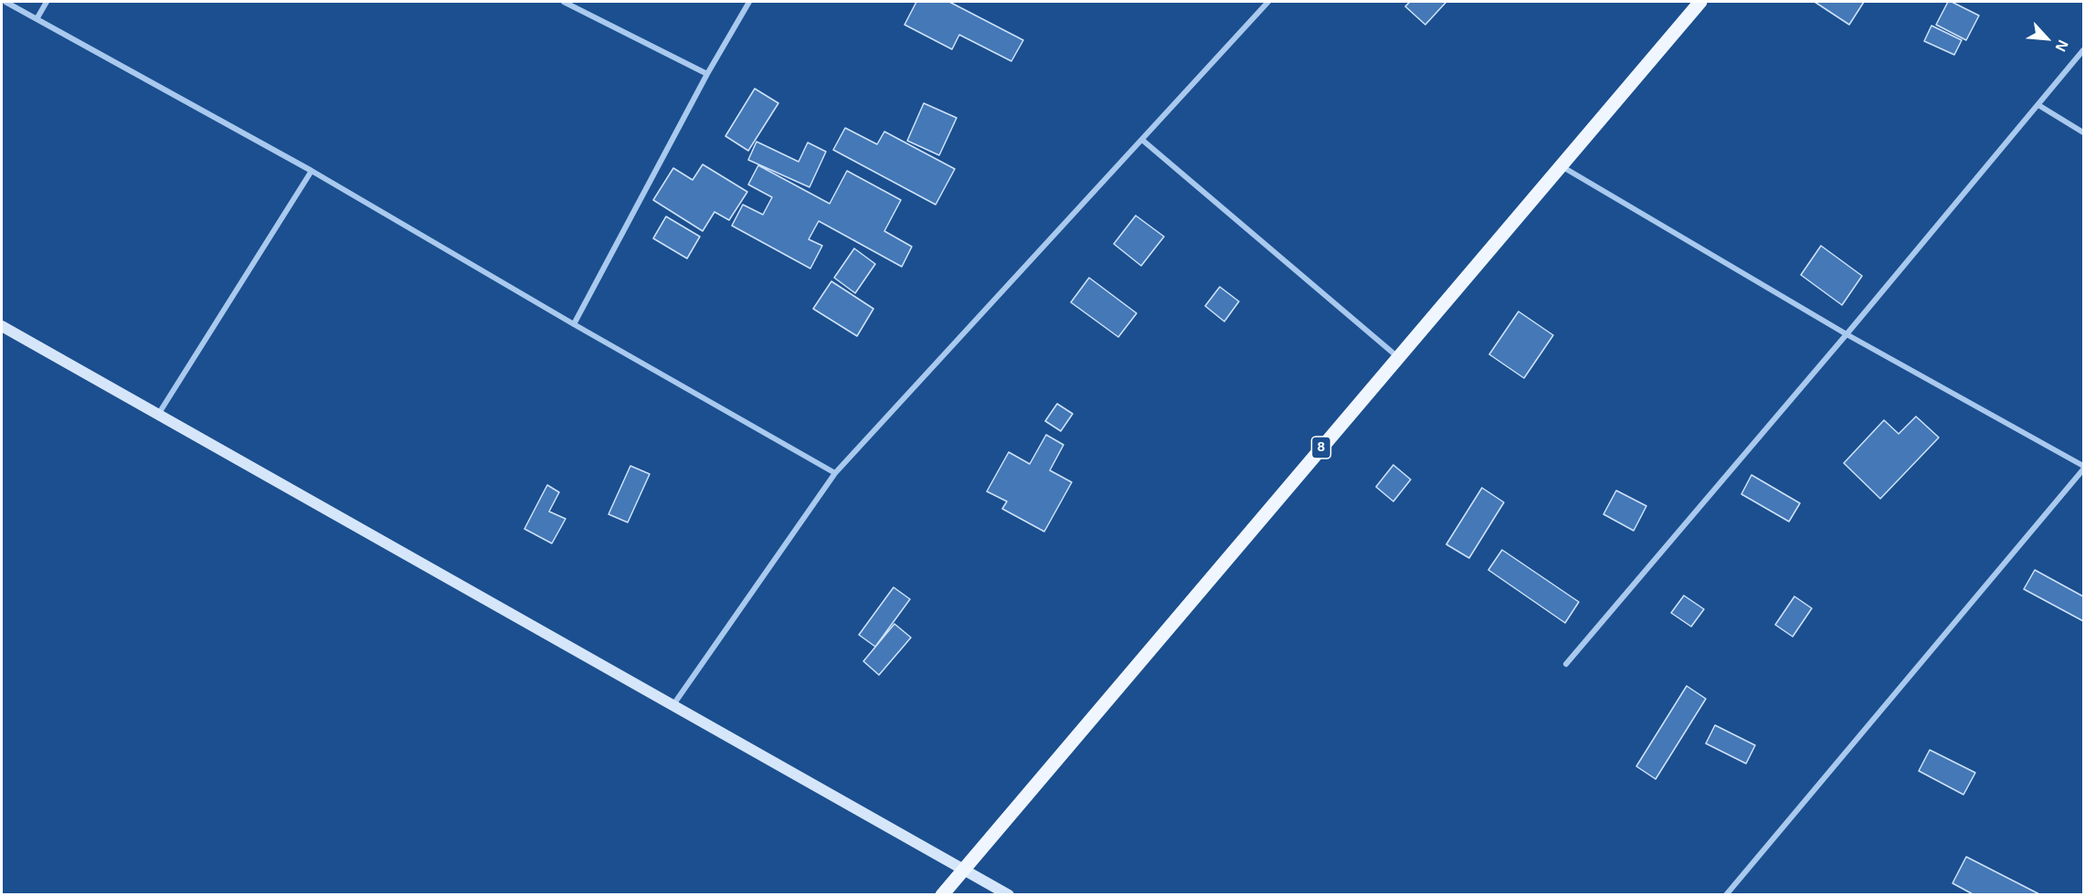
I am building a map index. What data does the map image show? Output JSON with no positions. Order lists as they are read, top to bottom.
{
  "streets": {
    "main road": ["8"]
  },
  "north": "bottom right"
}
